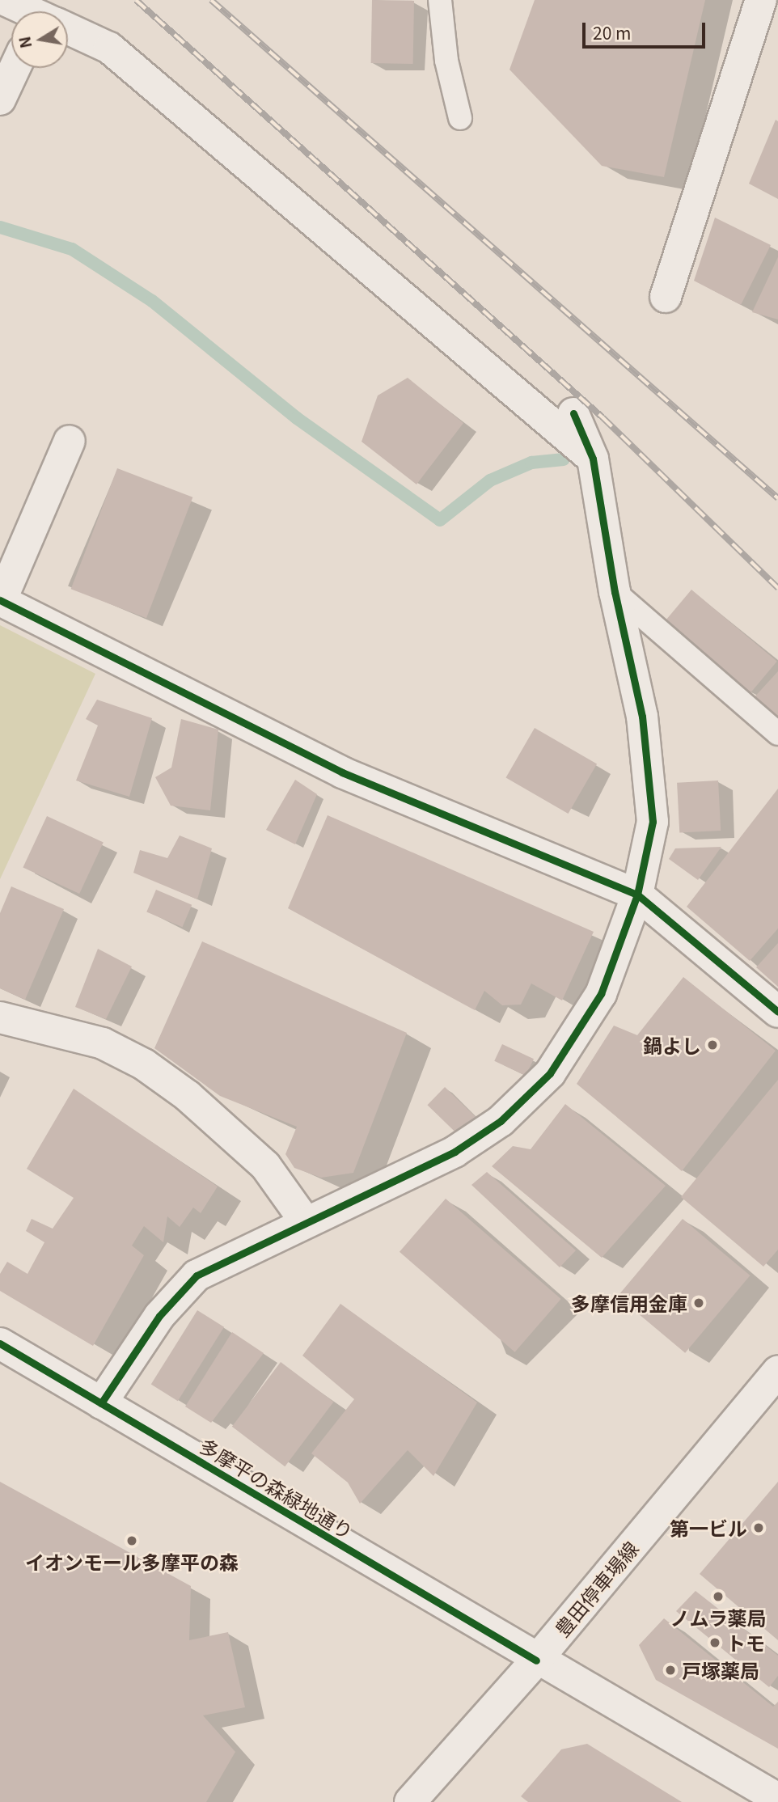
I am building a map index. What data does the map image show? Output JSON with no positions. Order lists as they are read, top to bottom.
{
  "streets": {
    "street": ["多摩平の森緑地通り", "豊田停車場線"]
  },
  "crossings": [
    ["多摩平の森緑地通り", "豊田停車場線"]
  ],
  "places": [
    "鍋よし",
    "多摩信用金庫",
    "第一ビル",
    "イオンモール多摩平の森",
    "ノムラ薬局",
    "トモ",
    "戸塚薬局"
  ],
  "scale_bar": "20 m",
  "north": "left"
}
